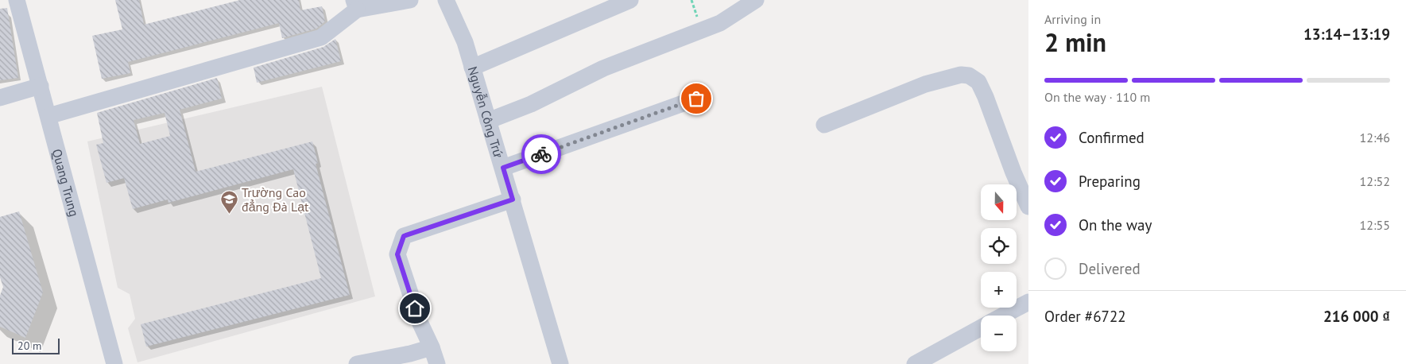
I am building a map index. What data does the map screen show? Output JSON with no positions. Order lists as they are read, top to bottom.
{
  "streets": {
    "street": ["Nguyễn Công Trứ", "Quang Trung"]
  },
  "places": {
    "school or university": ["Trường Cao đẳng Đà Lạt"]
  },
  "scale_bar": "20 m",
  "north": "bottom",
  "page": {
    "heading": ["2 min", "Arriving in", "13:14–13:19"],
    "panel": ["Order #6722", "216 000 ₫"],
    "bar": "On the way · 110 m",
    "list": [
      ["Confirmed", "12:46"],
      ["Preparing", "12:52"],
      ["On the way", "12:55"],
      "Delivered"
    ],
    "map_buttons": ["+", "−"],
    "scale": "20 m"
  }
}
